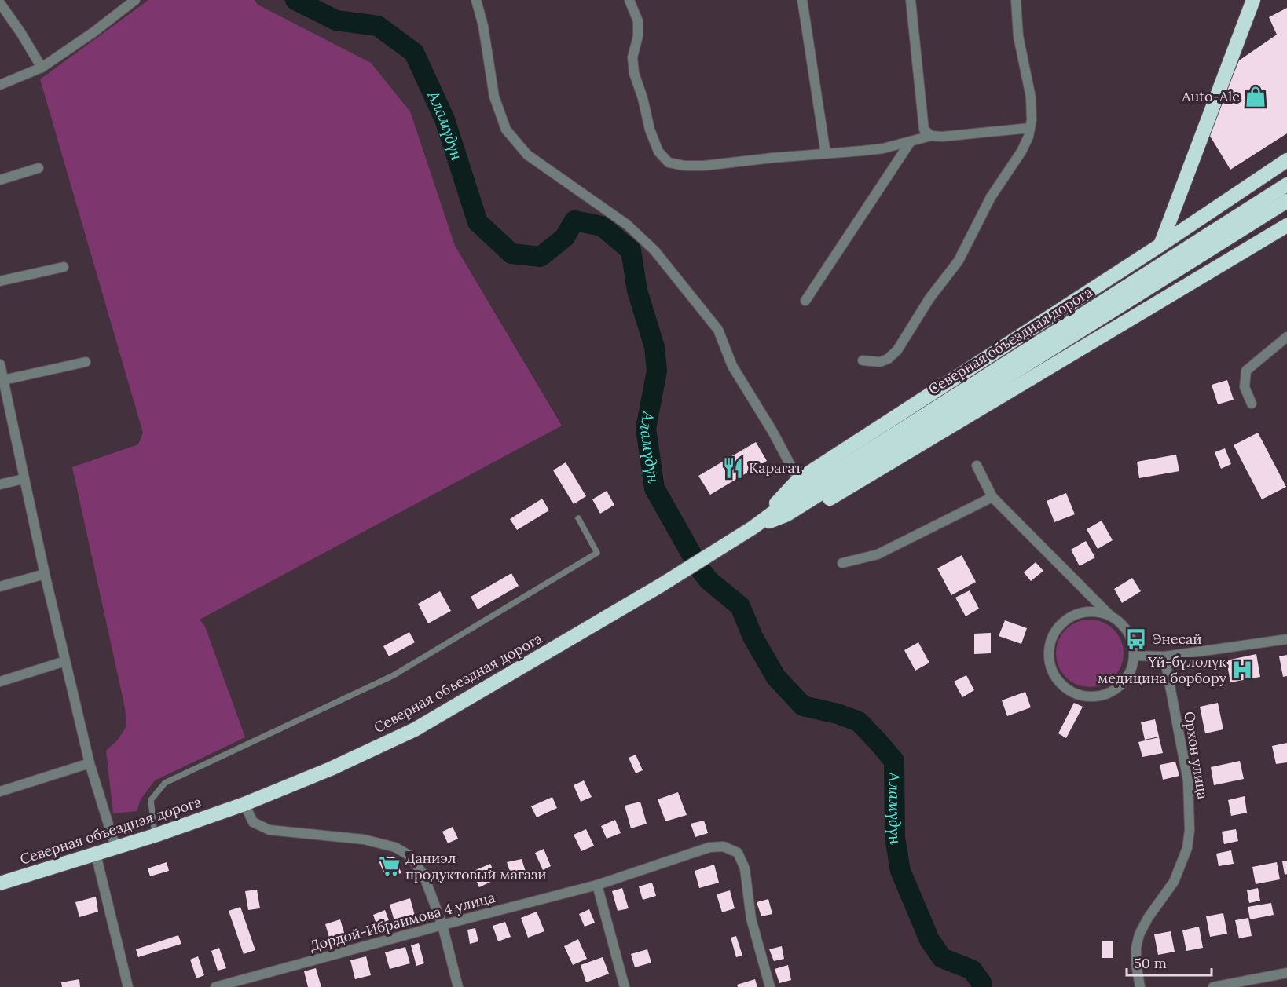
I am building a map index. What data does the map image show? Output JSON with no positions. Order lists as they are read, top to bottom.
{
  "streets": {
    "highway": ["Северная объездная дорога"],
    "street": ["Орхон улица", "Дордой-Ибраимова 4 улица"]
  },
  "water": ["Аламүдүн"],
  "places": {
    "shop": ["Auto-Ale"],
    "restaurant": ["Карагат"],
    "bus stop": ["Энесай"],
    "hospital": ["Үй-бүлөлүк медицина борбору"],
    "supermarket": ["Даниэл продуктовый магази"]
  },
  "scale_bar": "50 m"
}
